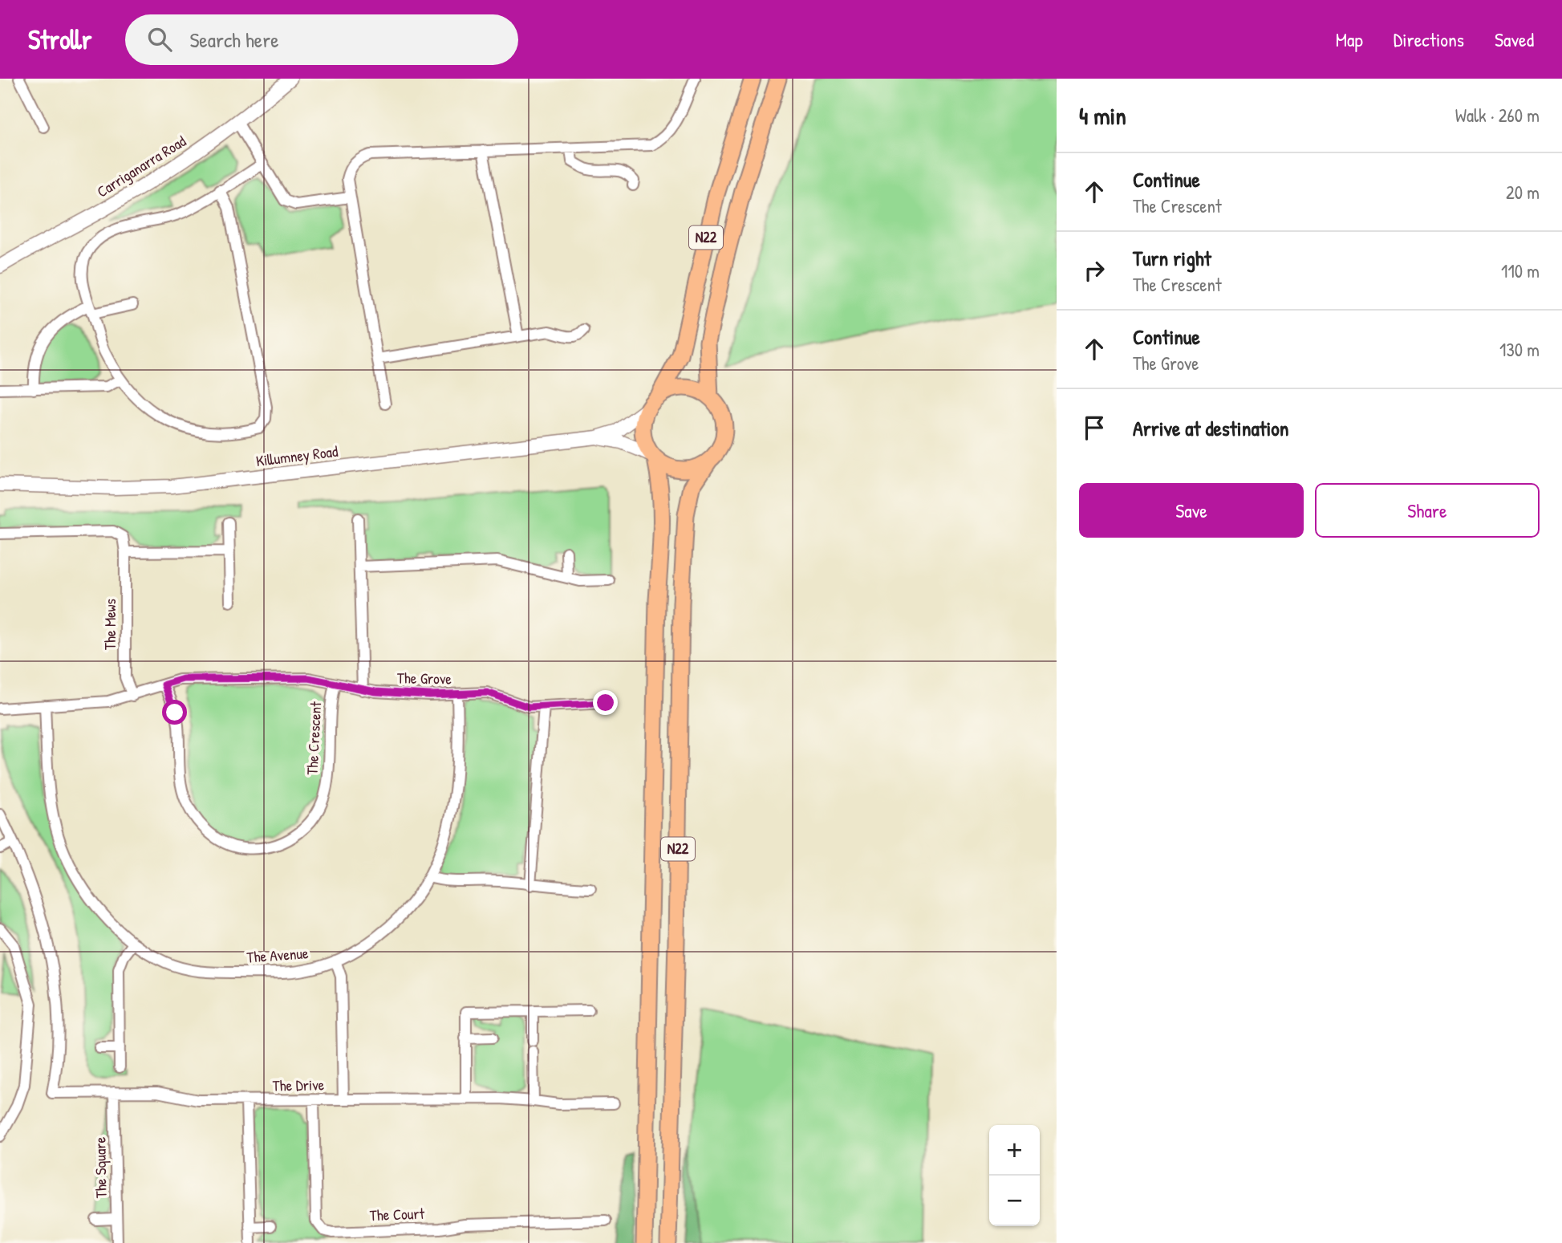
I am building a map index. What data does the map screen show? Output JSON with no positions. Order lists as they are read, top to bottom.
{
  "streets": {
    "highway": ["N22"],
    "street": [
      "Carriganarra Road",
      "Killumney Road",
      "The Mews",
      "The Grove",
      "The Crescent",
      "The Avenue",
      "The Drive",
      "The Square",
      "The Court"
    ]
  },
  "crossings": [
    ["N22", "Killumney Road"],
    ["The Mews", "The Crescent"],
    ["The Grove", "The Crescent"],
    ["The Grove", "The Avenue"],
    ["The Crescent", "The Avenue"],
    ["The Avenue", "The Drive"],
    ["The Drive", "The Square"],
    ["The Drive", "The Court"]
  ],
  "page": {
    "header": "Strollr",
    "search": "Search here",
    "nav": ["Map", "Directions", "Saved"],
    "heading": ["4 min", "Walk · 260 m"],
    "list": [
      ["Continue", "The Crescent", "20 m"],
      ["Turn right", "The Crescent", "110 m"],
      ["Continue", "The Grove", "130 m"],
      "Arrive at destination"
    ],
    "buttons": ["Save", "Share"],
    "map_buttons": ["+", "−"]
  }
}
